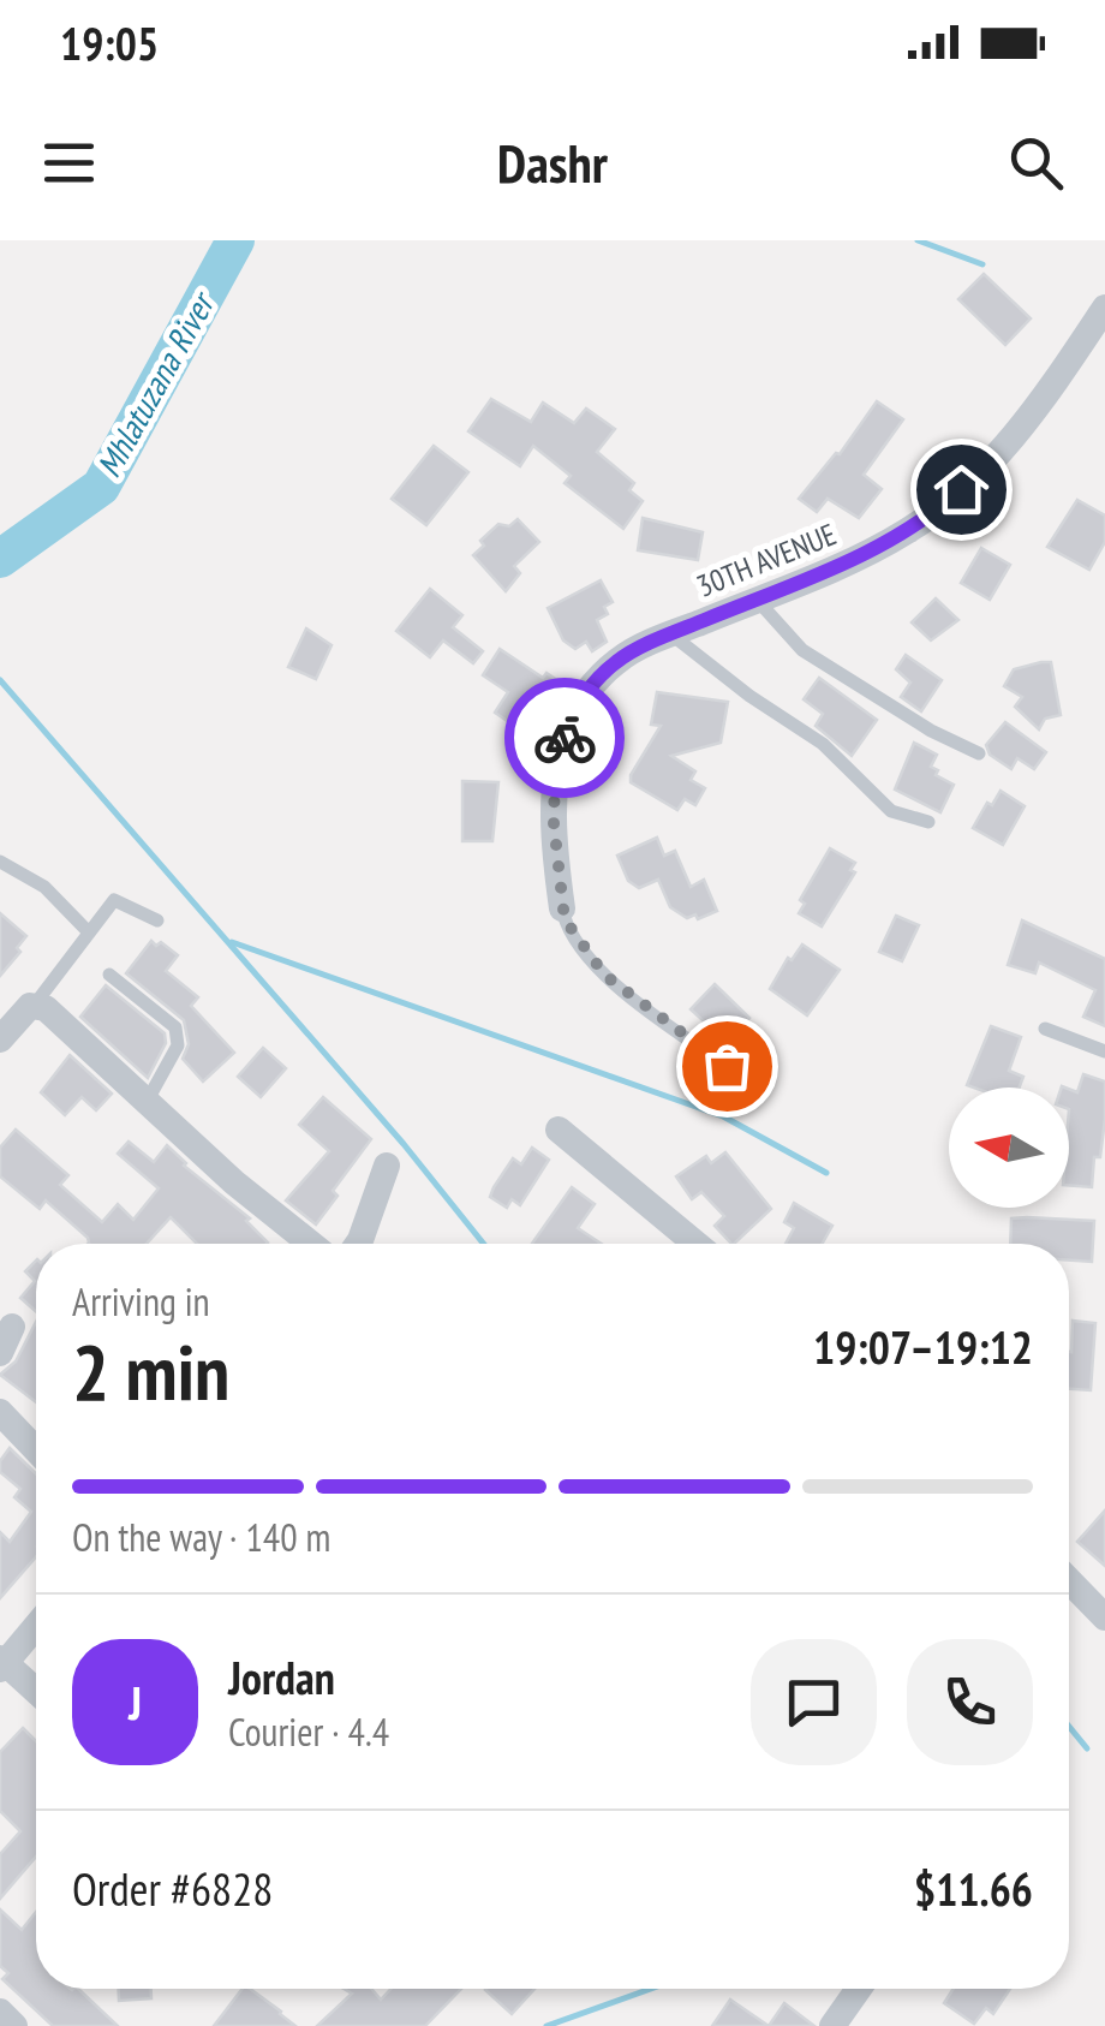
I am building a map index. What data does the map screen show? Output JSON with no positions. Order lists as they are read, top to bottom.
{
  "streets": {
    "street": ["30TH AVENUE"]
  },
  "water": ["Mhlatuzana River"],
  "north": "left",
  "page": {
    "status": "19:05",
    "header": "Dashr",
    "heading": ["2 min", "Arriving in", "19:07–19:12"],
    "panel": [
      "Jordan",
      "Courier · 4.4",
      "Order #6828",
      "$11.66"
    ],
    "bar": "On the way · 140 m",
    "round": "J"
  }
}
